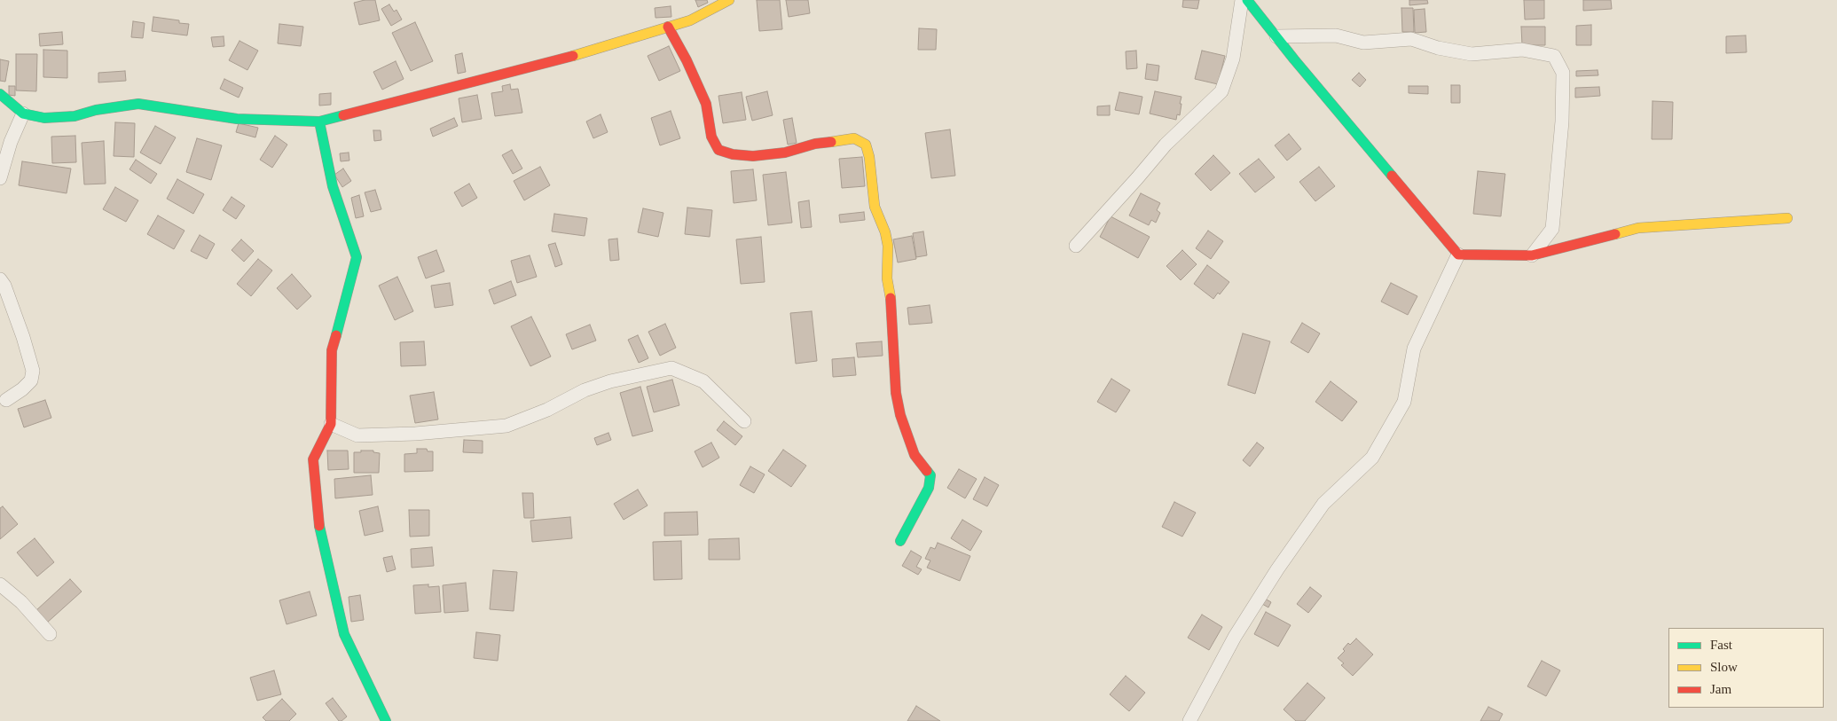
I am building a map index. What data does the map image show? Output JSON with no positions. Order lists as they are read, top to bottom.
{
  "legend": ["Fast", "Slow", "Jam"]
}
